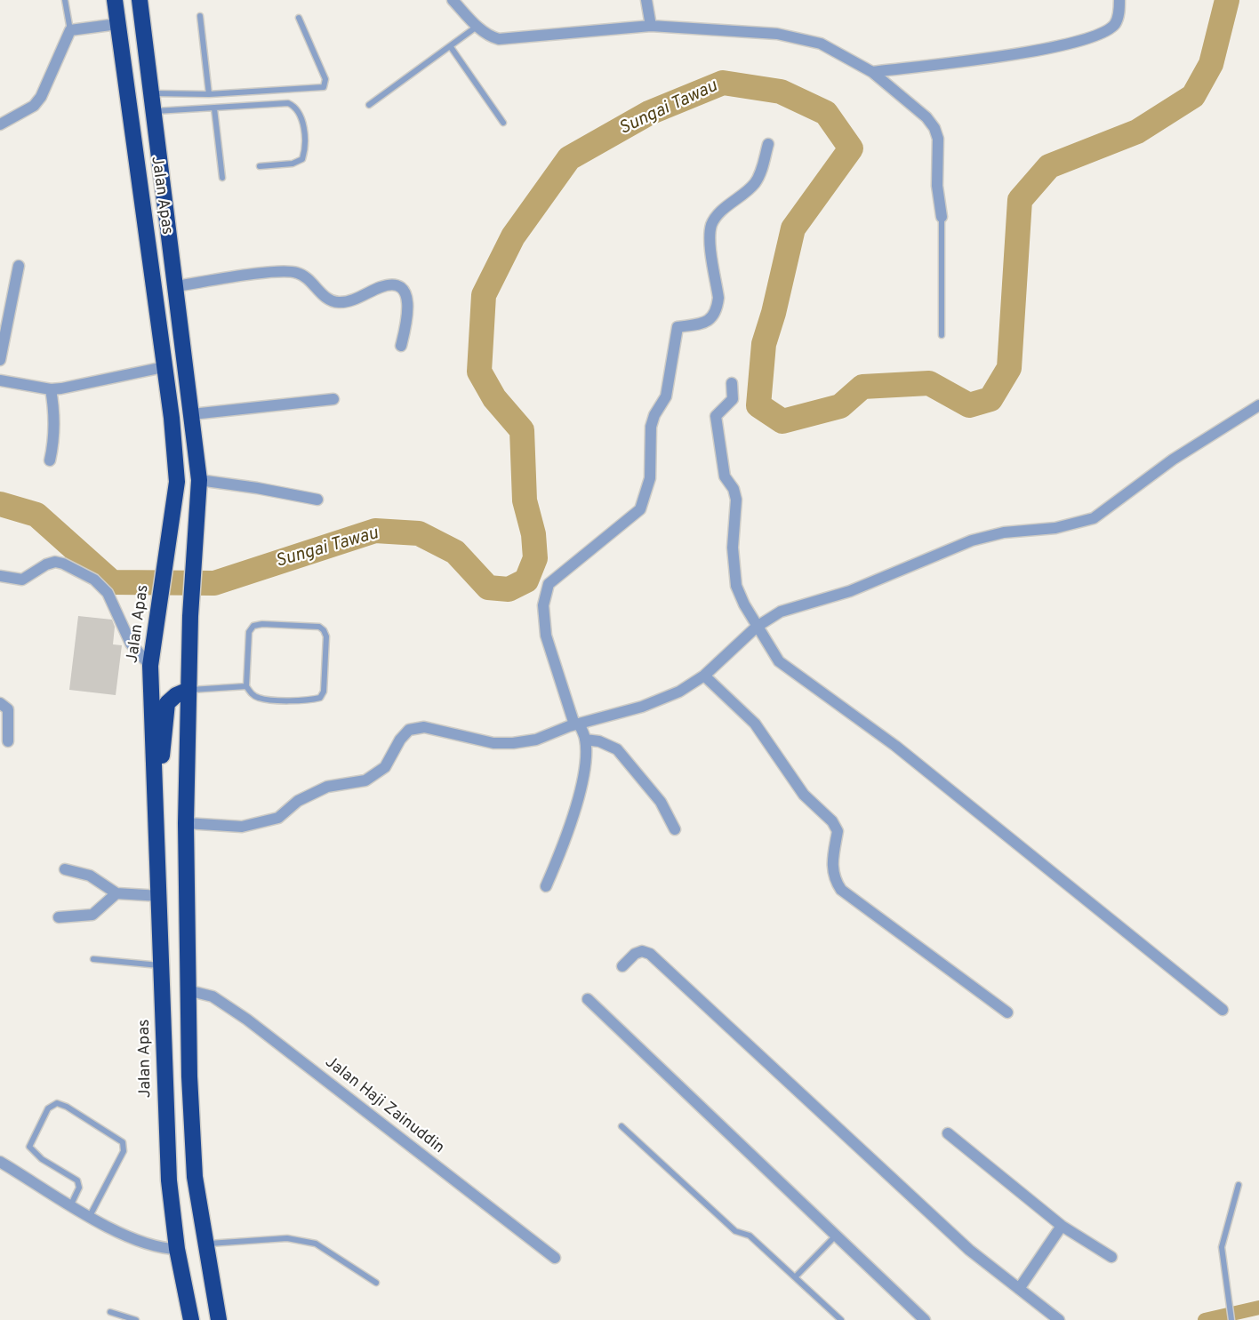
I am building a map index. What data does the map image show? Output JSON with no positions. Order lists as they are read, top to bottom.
{
  "streets": {
    "highway": ["Jalan Apas"],
    "street": ["Jalan Haji Zainuddin"]
  },
  "crossings": [
    ["Jalan Apas", "Jalan Haji Zainuddin"]
  ],
  "water": ["Sungai Tawau"]
}
